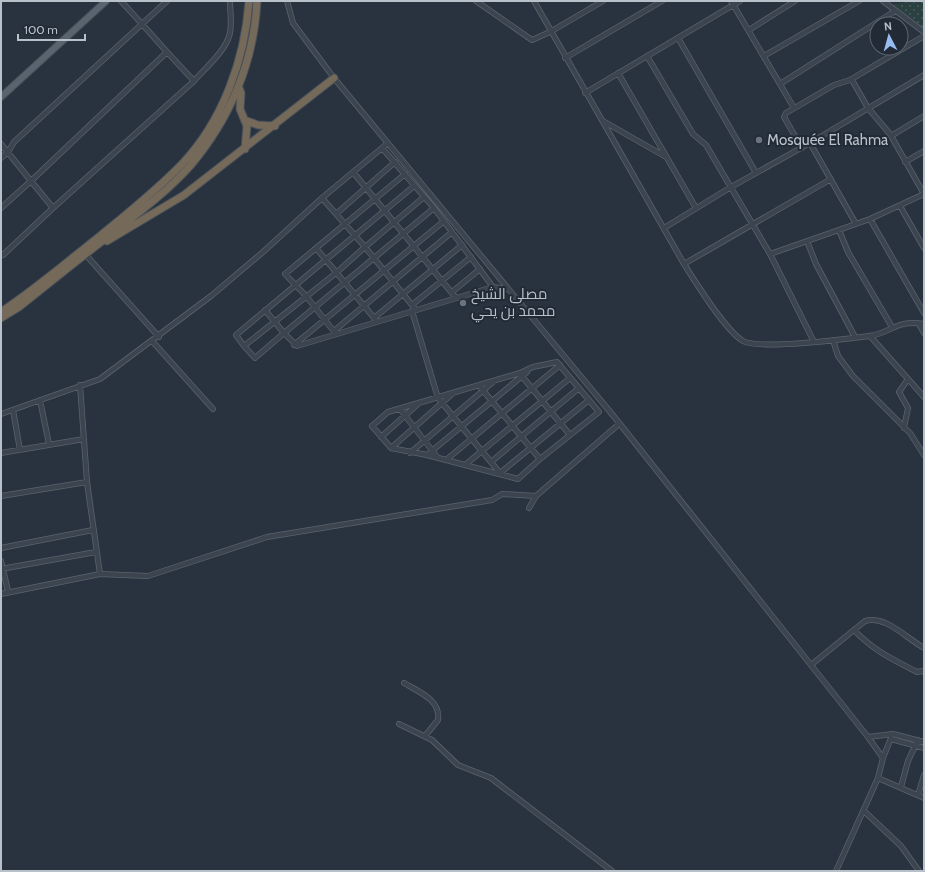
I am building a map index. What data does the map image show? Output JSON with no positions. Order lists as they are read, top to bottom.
{
  "places": ["Mosquée El Rahma", "مصلى الشيخ محمد بن يحي"],
  "scale_bar": "100 m",
  "north": "top"
}
